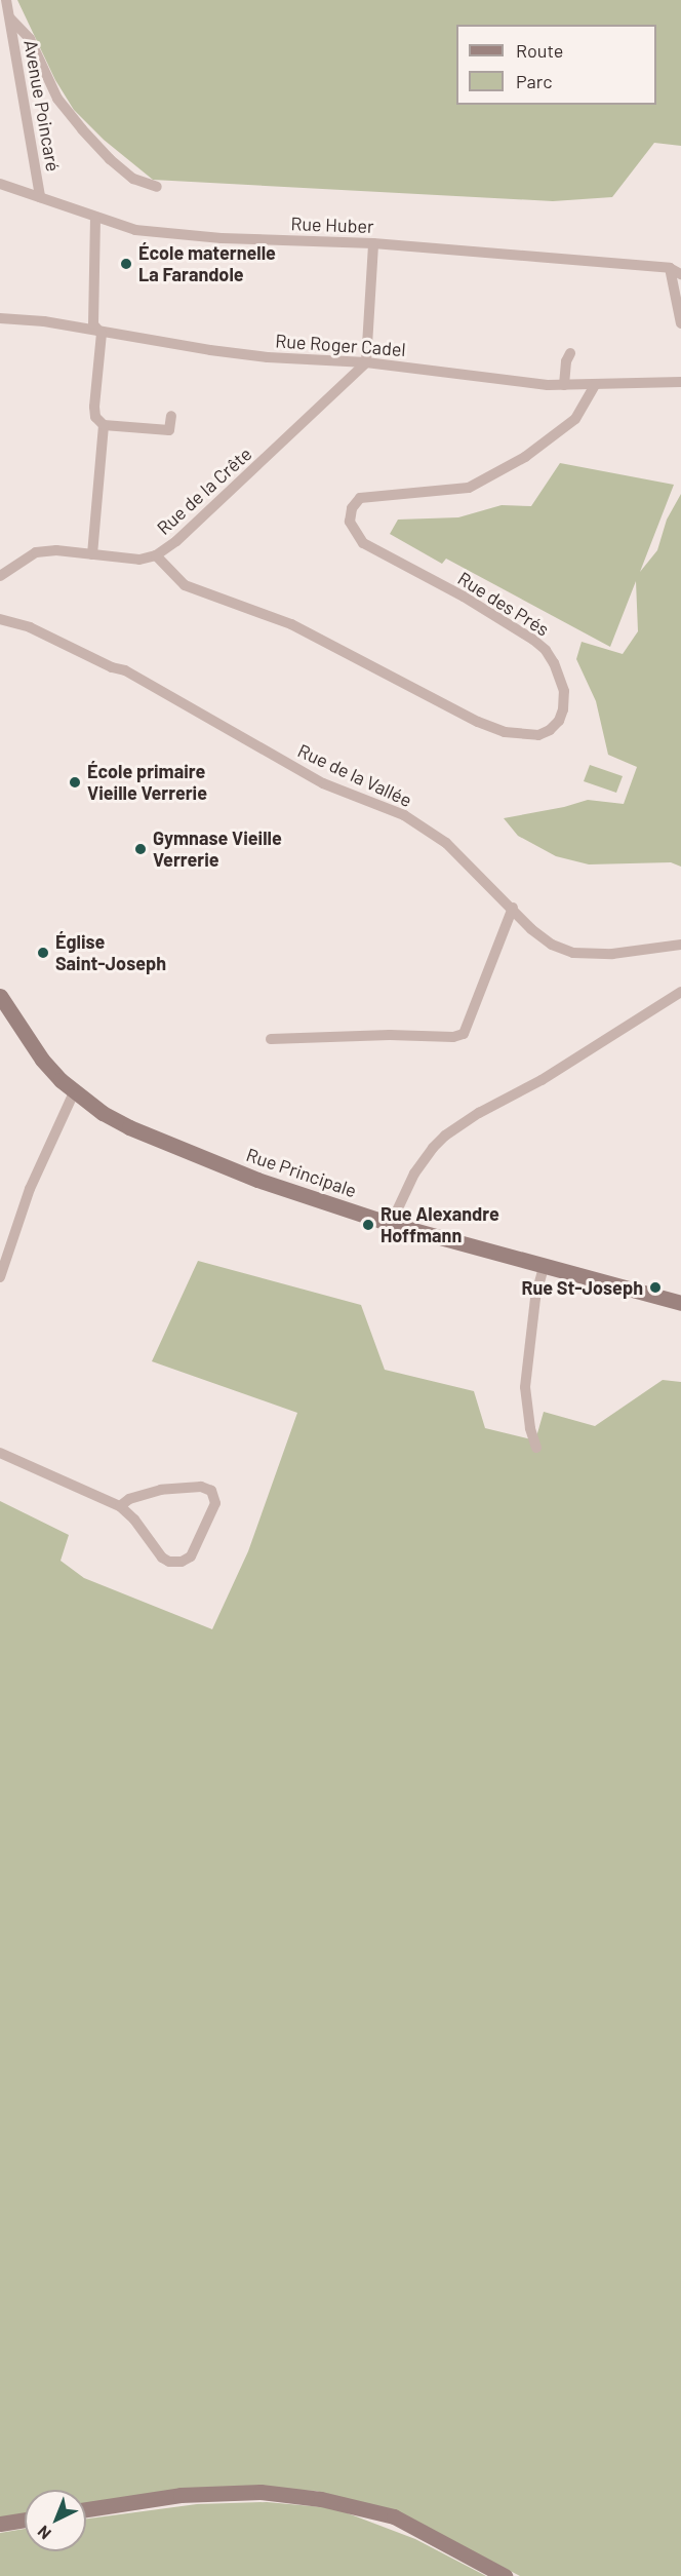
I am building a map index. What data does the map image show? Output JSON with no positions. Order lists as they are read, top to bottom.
{
  "streets": {
    "street": [
      "Avenue Poincaré",
      "Rue Huber",
      "Rue Roger Cadel",
      "Rue de la Crête",
      "Rue des Prés",
      "Rue de la Vallée",
      "Rue Principale"
    ]
  },
  "crossings": [
    ["Avenue Poincaré", "Rue Huber"],
    ["Rue Roger Cadel", "Rue de la Crête"],
    ["Rue Roger Cadel", "Rue des Prés"],
    ["Rue de la Crête", "Rue des Prés"]
  ],
  "places": [
    "École maternelle La Farandole",
    "École primaire Vieille Verrerie",
    "Gymnase Vieille Verrerie",
    "Église Saint-Joseph",
    "Rue Alexandre Hoffmann",
    "Rue St-Joseph"
  ],
  "legend": ["Route", "Parc"],
  "north": "bottom left"
}
